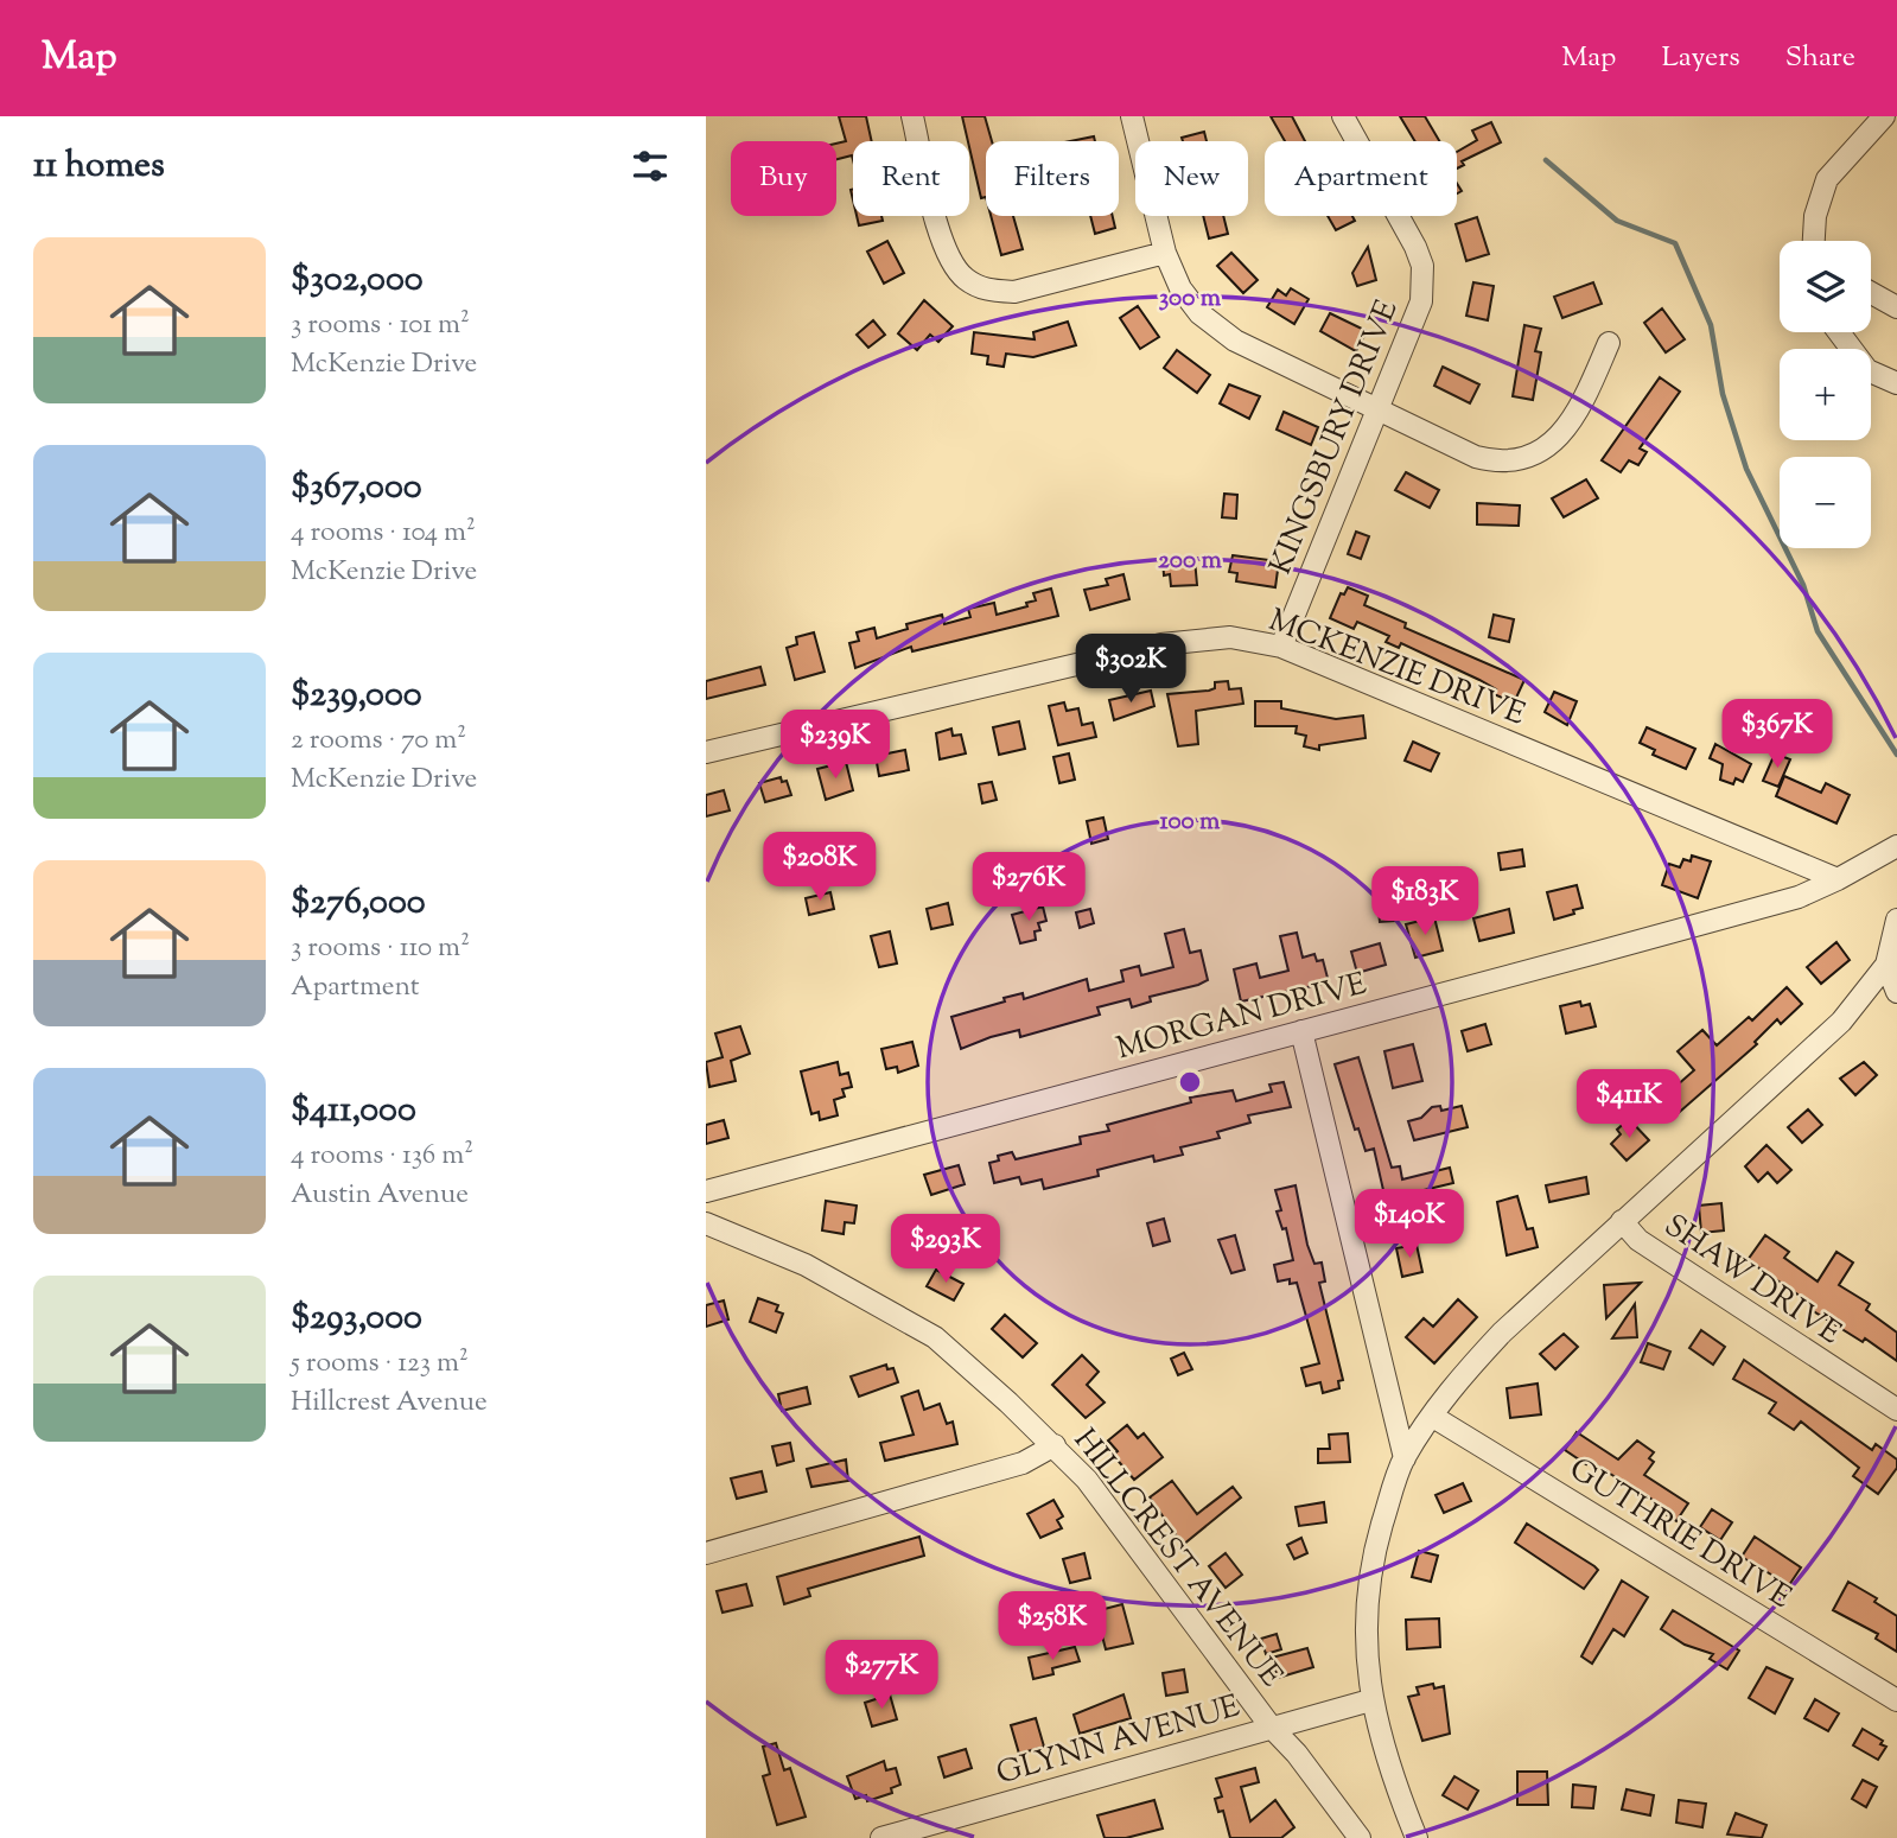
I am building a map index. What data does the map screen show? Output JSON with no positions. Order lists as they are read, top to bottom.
{
  "streets": {
    "street": [
      "KINGSBURY DRIVE",
      "MCKENZIE DRIVE",
      "MORGAN DRIVE",
      "SHAW DRIVE",
      "GUTHRIE DRIVE",
      "HILLCREST AVENUE",
      "GLYNN AVENUE"
    ]
  },
  "crossings": [
    ["KINGSBURY DRIVE", "MCKENZIE DRIVE"],
    ["MCKENZIE DRIVE", "MORGAN DRIVE"],
    ["HILLCREST AVENUE", "GLYNN AVENUE"]
  ],
  "page": {
    "header": "Map",
    "nav": ["Map", "Layers", "Share"],
    "heading": "11 homes",
    "chip": [
      "Buy",
      "Rent",
      "Filters",
      "New",
      "Apartment"
    ],
    "list": [
      {
        "name": "$302,000",
        "note": "3 rooms · 101 m² · McKenzie Drive"
      },
      {
        "name": "$367,000",
        "note": "4 rooms · 104 m² · McKenzie Drive"
      },
      {
        "name": "$239,000",
        "note": "2 rooms · 70 m² · McKenzie Drive"
      },
      {
        "name": "$276,000",
        "note": "3 rooms · 110 m² · Apartment"
      },
      {
        "name": "$411,000",
        "note": "4 rooms · 136 m² · Austin Avenue"
      },
      {
        "name": "$293,000",
        "note": "5 rooms · 123 m² · Hillcrest Avenue"
      }
    ],
    "map_buttons": ["+", "−"],
    "price": [
      "$302K",
      "$367K",
      "$239K",
      "$208K",
      "$276K",
      "$183K",
      "$411K",
      "$140K",
      "$293K",
      "$258K",
      "$277K"
    ]
  },
  "rings": ["300 m", "200 m", "100 m"]
}
